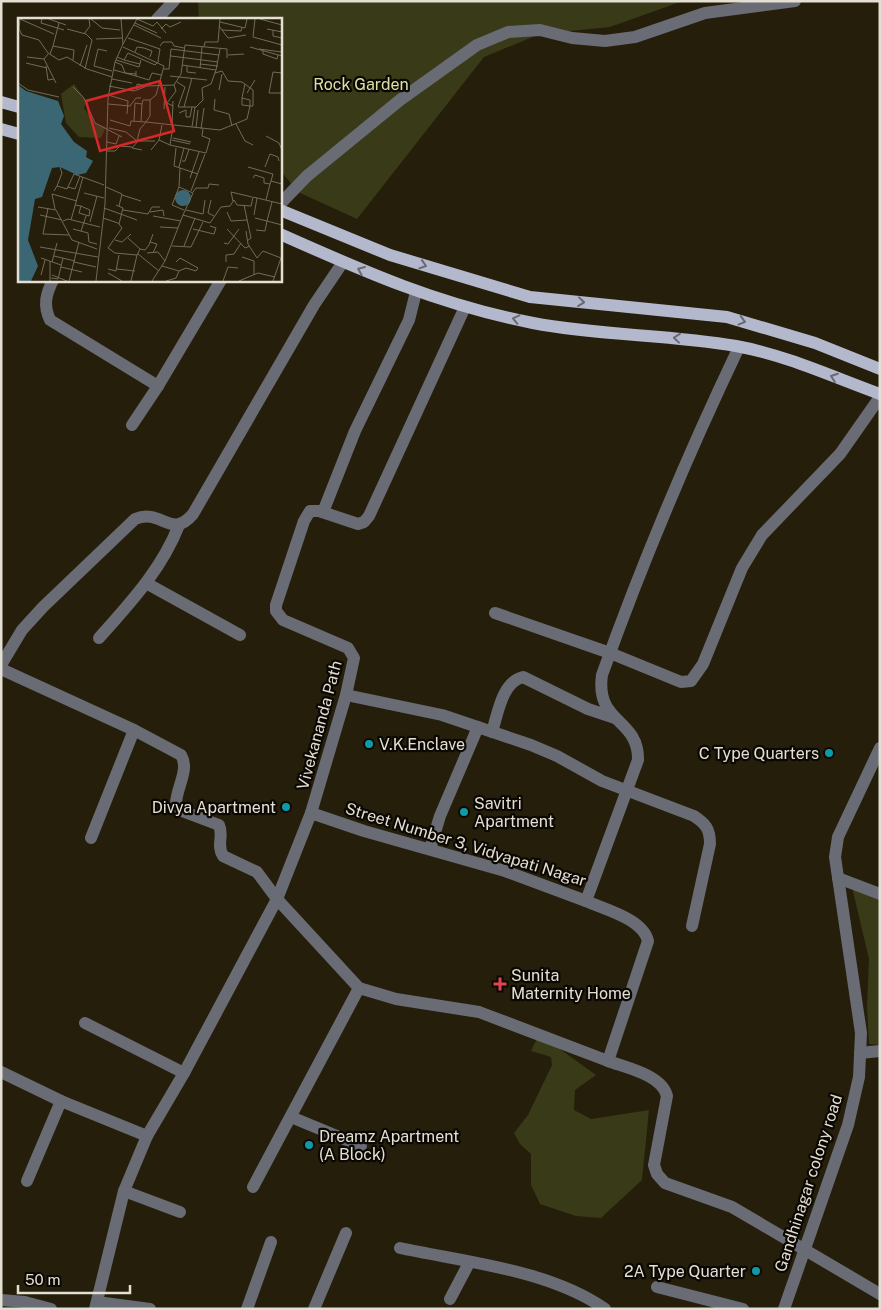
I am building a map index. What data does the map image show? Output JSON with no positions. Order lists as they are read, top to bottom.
{
  "streets": {
    "street": ["Vivekananda Path", "Street Number 3, Vidyapati Nagar", "Gandhinagar colony road"]
  },
  "crossings": [
    ["Vivekananda Path", "Street Number 3, Vidyapati Nagar"]
  ],
  "parks": ["Rock Garden"],
  "places": {
    "other": [
      "V.K.Enclave",
      "C Type Quarters",
      "Divya Apartment",
      "Savitri Apartment",
      "Dreamz Apartment (A Block)",
      "2A Type Quarter"
    ],
    "health": ["Sunita Maternity Home"]
  },
  "scale_bar": "50 m"
}
